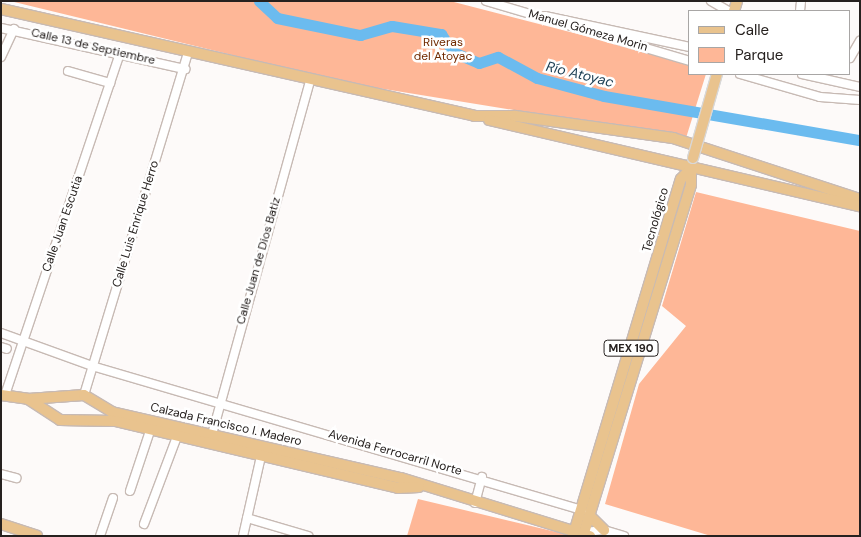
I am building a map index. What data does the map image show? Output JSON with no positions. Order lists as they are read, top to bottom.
{
  "streets": {
    "main road": ["Tecnológico", "MEX 190", "Calzada Francisco I. Madero"],
    "street": [
      "Manuel Gómeza Morin",
      "Calle 13 de Septiembre",
      "Calle Juan Escutia",
      "Calle Luis Enrique Herro",
      "Calle Juan de Dios Batiz",
      "Avenida Ferrocarril Norte"
    ]
  },
  "crossings": [
    ["Calle 13 de Septiembre", "Calle Juan Escutia"],
    ["Calle 13 de Septiembre", "Calle Luis Enrique Herro"],
    ["Tecnológico", "MEX 190"],
    ["Tecnológico", "Calzada Francisco I. Madero"],
    ["Tecnológico", "Avenida Ferrocarril Norte"],
    ["Calle Juan Escutia", "Calzada Francisco I. Madero"],
    ["Calle Juan Escutia", "Avenida Ferrocarril Norte"],
    ["Calle Luis Enrique Herro", "Calzada Francisco I. Madero"],
    ["Calle Luis Enrique Herro", "Avenida Ferrocarril Norte"],
    ["Calle Juan de Dios Batiz", "Calzada Francisco I. Madero"],
    ["Calle Juan de Dios Batiz", "Avenida Ferrocarril Norte"]
  ],
  "water": ["Río Atoyac"],
  "parks": ["Riveras del Atoyac"],
  "legend": ["Calle", "Parque"]
}
